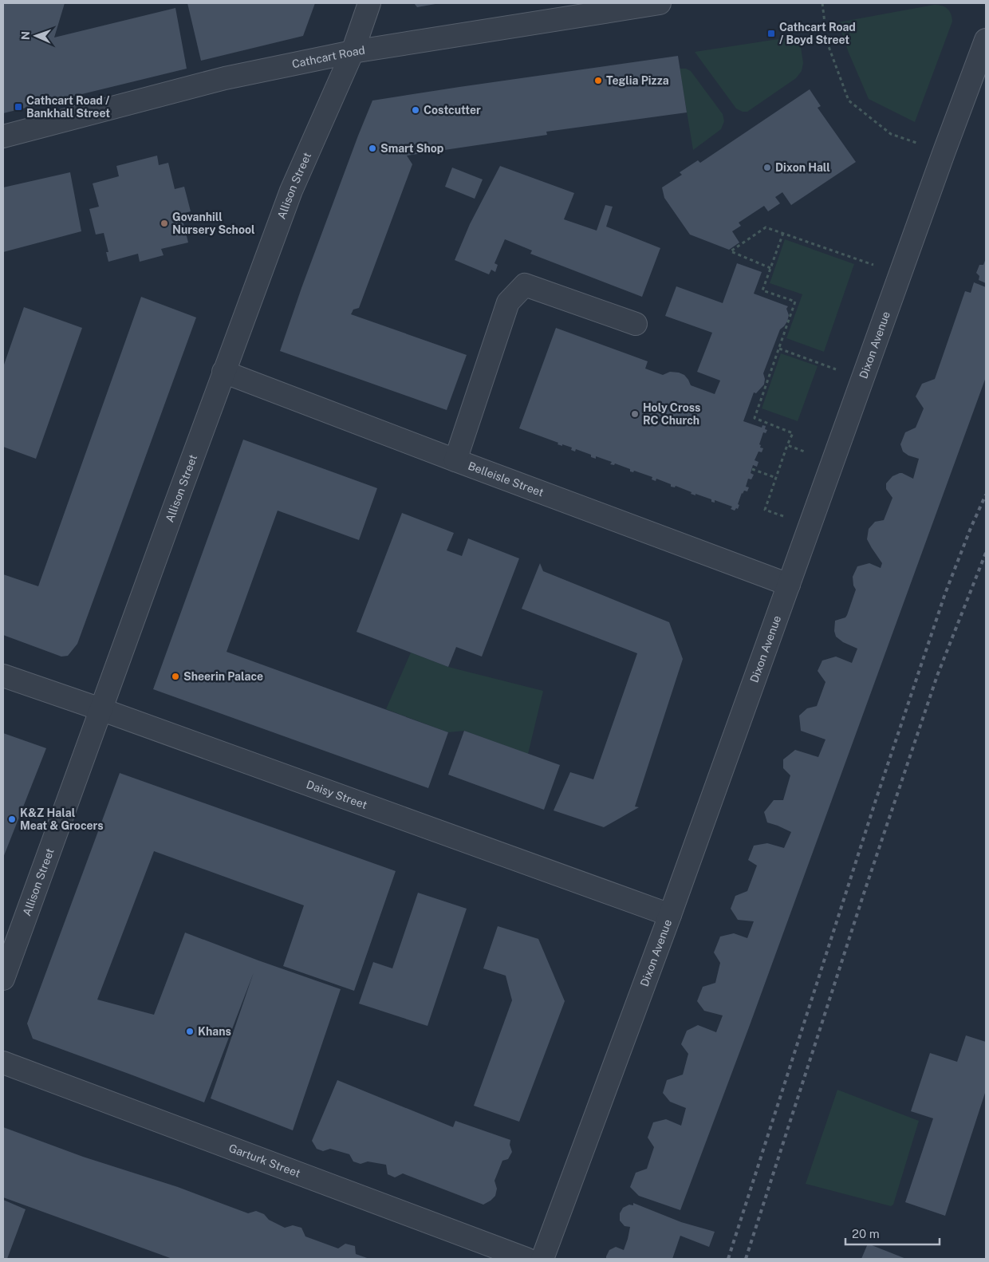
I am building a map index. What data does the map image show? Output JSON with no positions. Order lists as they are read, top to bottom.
{
  "streets": {
    "street": [
      "Cathcart Road",
      "Allison Street",
      "Dixon Avenue",
      "Belleisle Street",
      "Daisy Street",
      "Garturk Street"
    ]
  },
  "crossings": [
    ["Cathcart Road", "Allison Street"],
    ["Allison Street", "Belleisle Street"],
    ["Allison Street", "Daisy Street"],
    ["Dixon Avenue", "Belleisle Street"],
    ["Dixon Avenue", "Daisy Street"]
  ],
  "places": {
    "transit": ["Cathcart Road / Boyd Street", "Cathcart Road / Bankhall Street"],
    "other": [
      "Teglia Pizza",
      "Costcutter",
      "Smart Shop",
      "Dixon Hall",
      "Govanhill Nursery School",
      "Holy Cross RC Church",
      "Sheerin Palace",
      "K&Z Halal Meat & Grocers",
      "Khans"
    ]
  },
  "scale_bar": "20 m",
  "north": "left"
}
